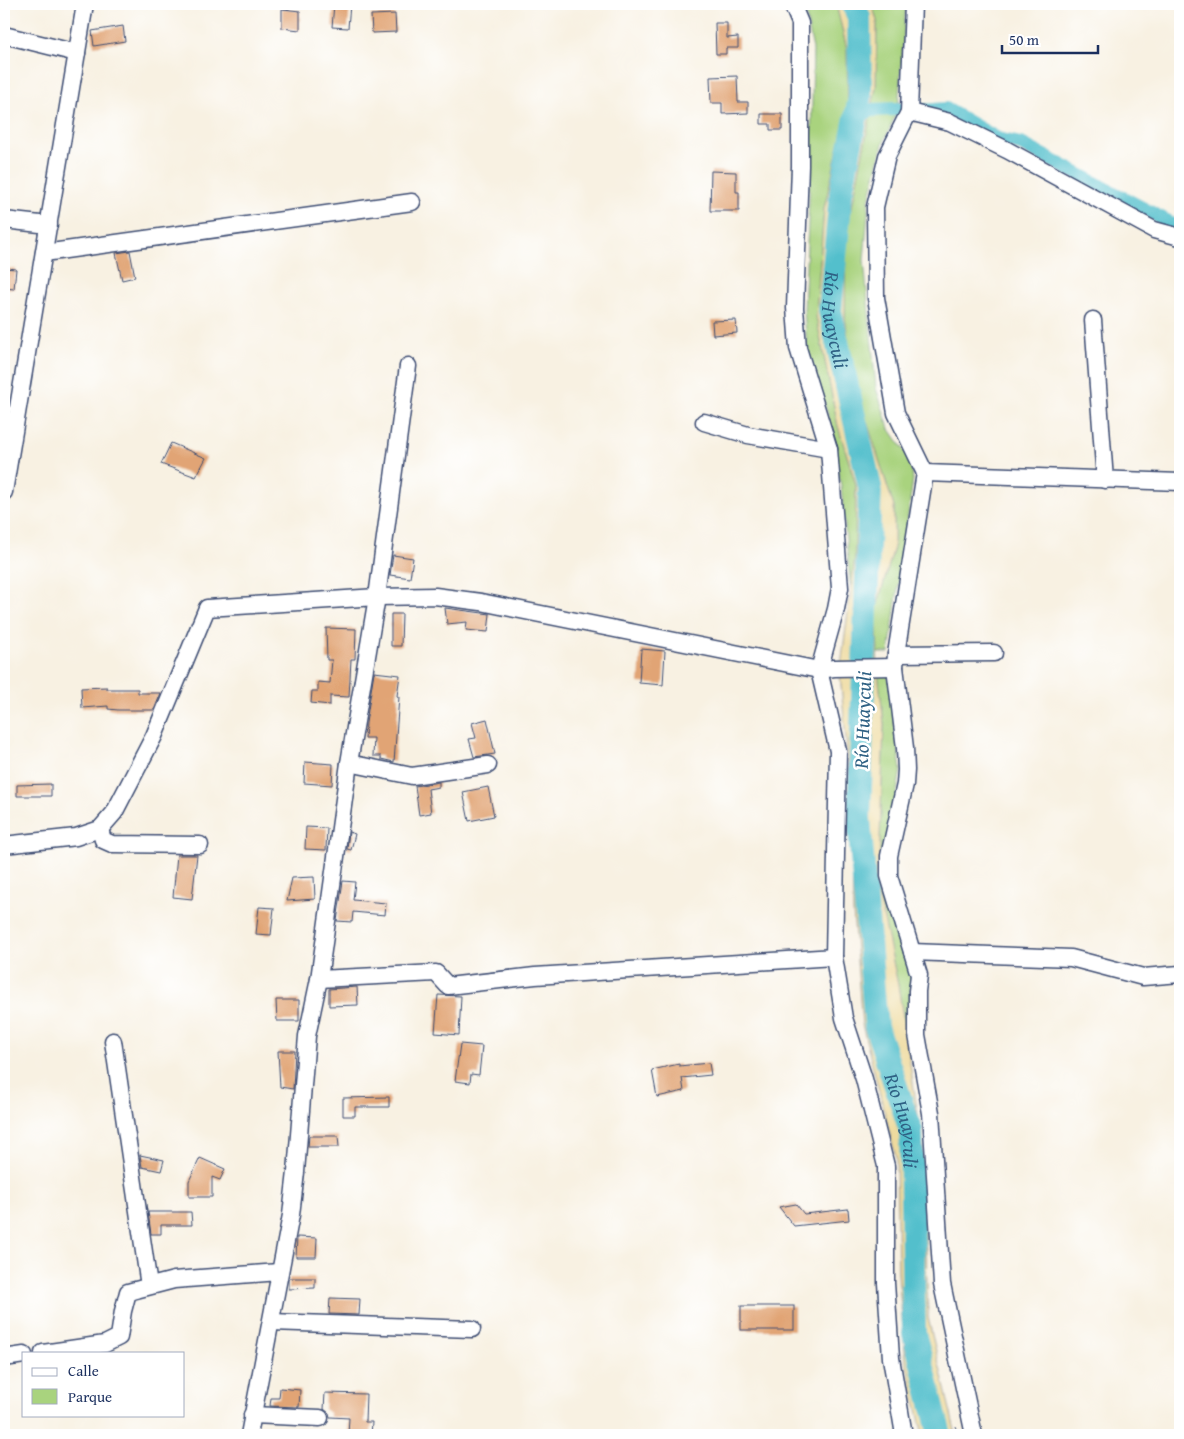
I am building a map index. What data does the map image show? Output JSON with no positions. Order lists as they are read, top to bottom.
{
  "water": ["Río Huayculi"],
  "legend": ["Calle", "Parque"],
  "scale_bar": "50 m"
}
